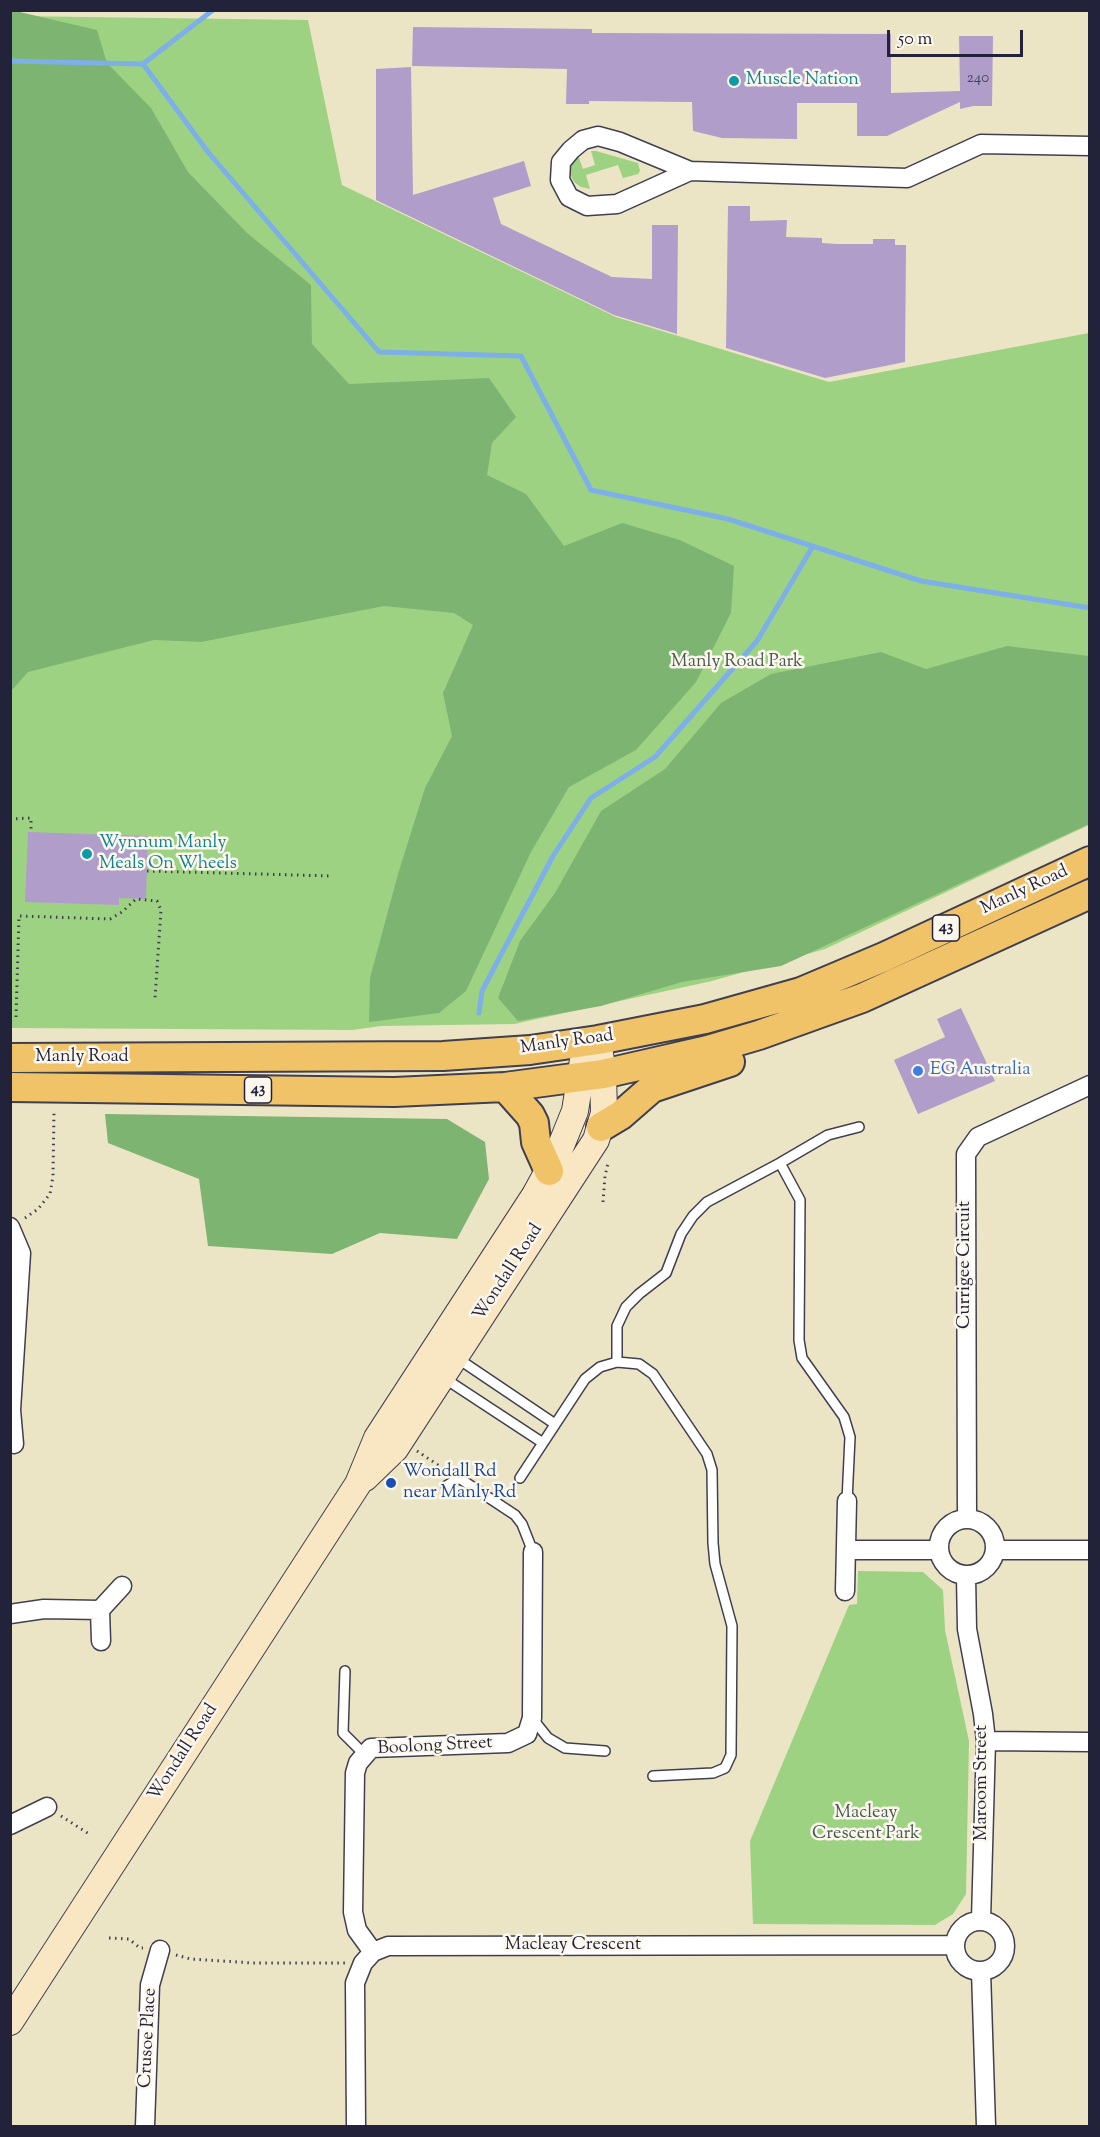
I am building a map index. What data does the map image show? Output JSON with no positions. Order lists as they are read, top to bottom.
{
  "streets": {
    "main road": ["Manly Road", "43", "Wondall Road"],
    "street": [
      "Currigee Circuit",
      "Boolong Street",
      "Maroom Street",
      "Macleay Crescent",
      "Crusoe Place"
    ]
  },
  "crossings": [
    ["Manly Road", "Wondall Road"],
    ["Currigee Circuit", "Maroom Street"],
    ["Boolong Street", "Macleay Crescent"],
    ["Maroom Street", "Macleay Crescent"]
  ],
  "parks": ["Manly Road Park", "Macleay Crescent Park"],
  "places": [
    "Muscle Nation",
    "Wynnum Manly Meals On Wheels",
    "EG Australia",
    "Wondall Rd near Manly Rd"
  ],
  "house_numbers": ["240"],
  "scale_bar": "50 m"
}
